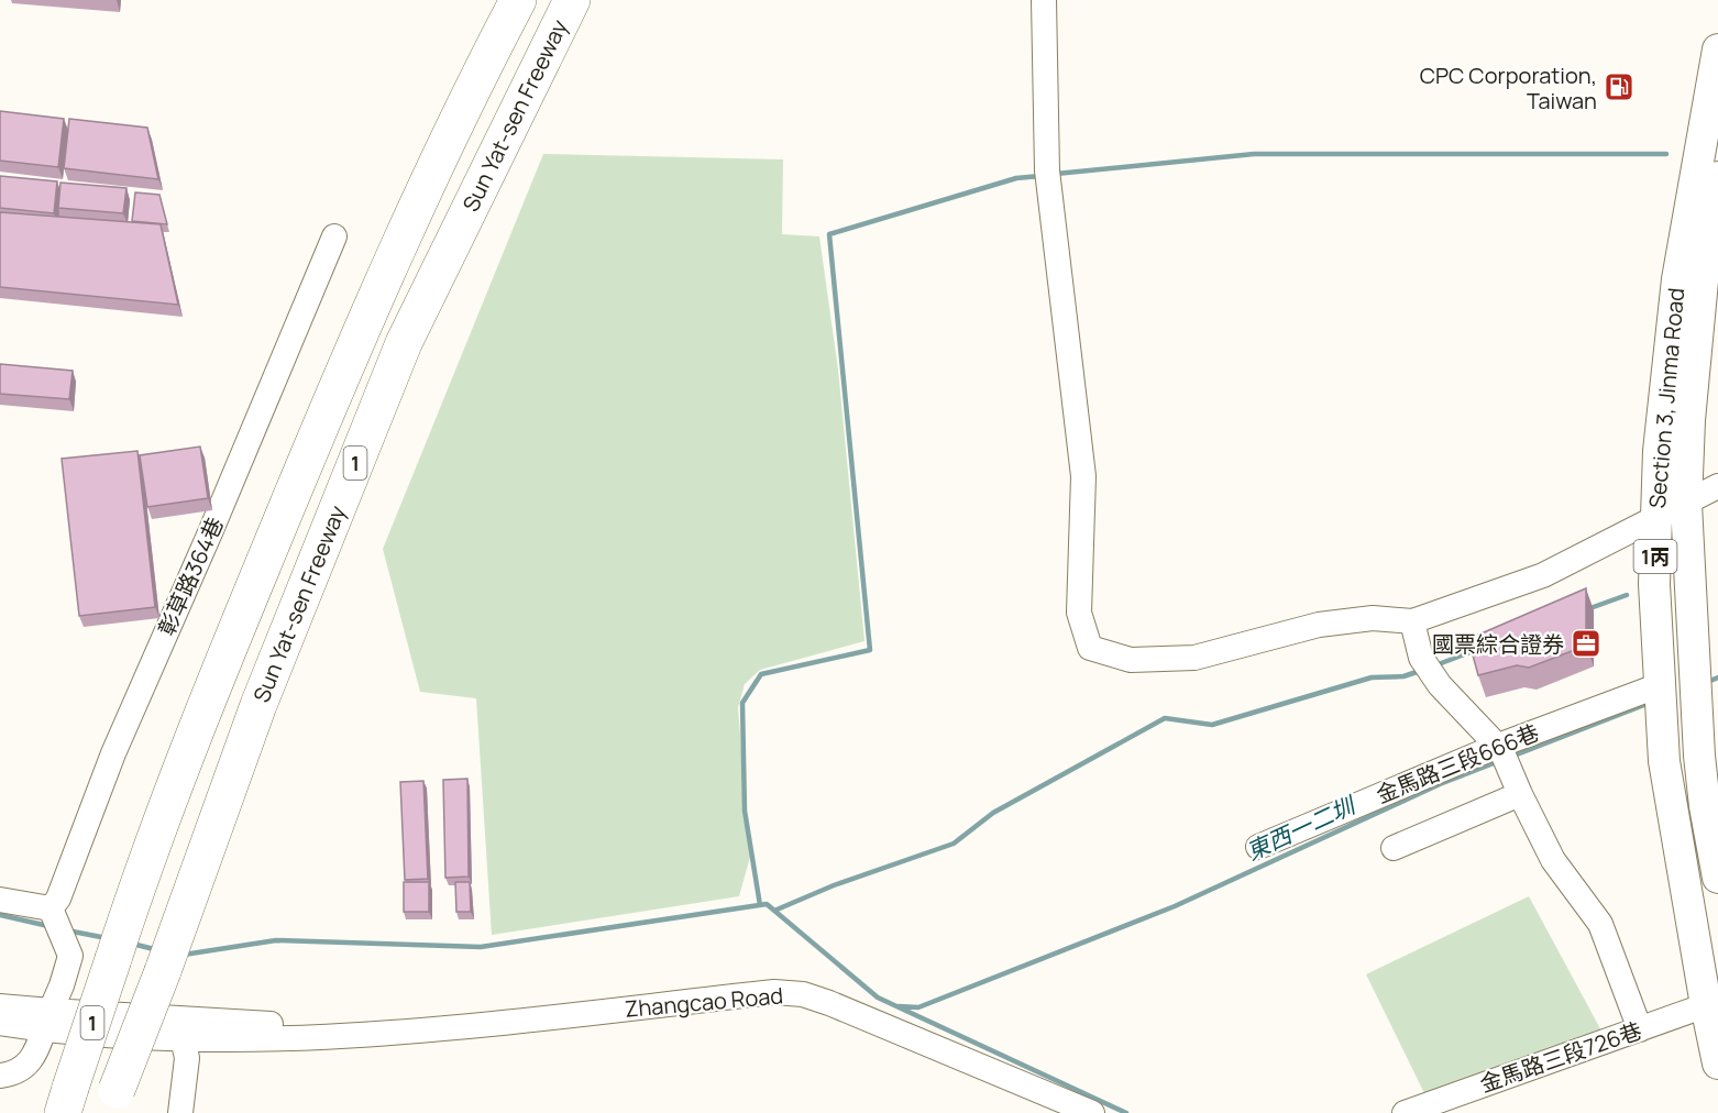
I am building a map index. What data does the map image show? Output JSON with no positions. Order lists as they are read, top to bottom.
{
  "streets": {
    "highway": ["Sun Yat-sen Freeway", "1"],
    "main road": ["Section 3, Jinma Road", "1丙"],
    "street": [
      "彰草路364巷",
      "金馬路三段666巷",
      "Zhangcao Road",
      "金馬路三段726巷"
    ]
  },
  "crossings": [
    ["Section 3, Jinma Road", "金馬路三段666巷"],
    ["Section 3, Jinma Road", "金馬路三段726巷"]
  ],
  "water": ["東西一二圳"],
  "places": {
    "fuel station": ["CPC Corporation, Taiwan"],
    "office": ["國票綜合證券"]
  }
}
